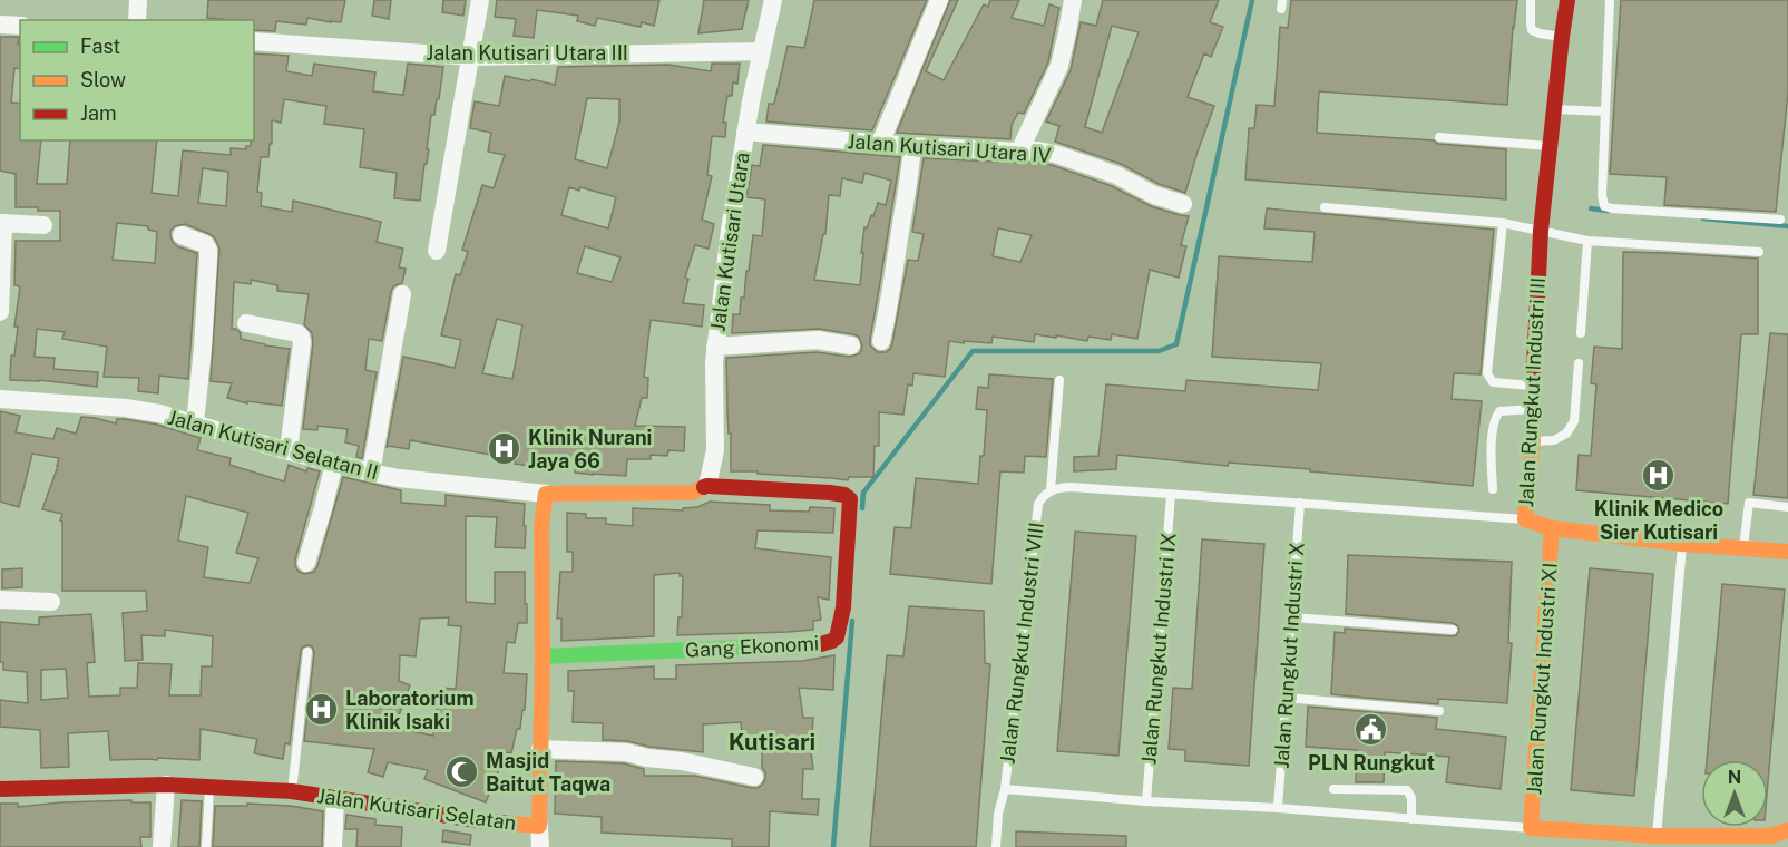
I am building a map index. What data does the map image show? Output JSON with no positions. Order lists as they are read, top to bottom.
{
  "streets": {
    "street": [
      "Jalan Kutisari Utara III",
      "Jalan Kutisari Utara IV",
      "Jalan Kutisari Utara",
      "Jalan Rungkut Industri III",
      "Jalan Kutisari Selatan II",
      "Gang Ekonomi",
      "Jalan Rungkut Industri XI",
      "Jalan Kutisari Selatan"
    ],
    "lane": ["Jalan Rungkut Industri VIII", "Jalan Rungkut Industri IX", "Jalan Rungkut Industri X"]
  },
  "crossings": [
    ["Jalan Kutisari Utara III", "Jalan Kutisari Utara"],
    ["Jalan Kutisari Utara IV", "Jalan Kutisari Utara"],
    ["Jalan Kutisari Utara", "Gang Ekonomi"],
    ["Jalan Rungkut Industri III", "Jalan Rungkut Industri XI"],
    ["Jalan Kutisari Selatan II", "Jalan Kutisari Selatan"],
    ["Jalan Rungkut Industri VIII", "Jalan Rungkut Industri IX"],
    ["Jalan Rungkut Industri VIII", "Jalan Rungkut Industri X"],
    ["Jalan Rungkut Industri VIII", "Jalan Rungkut Industri XI"],
    ["Gang Ekonomi", "Jalan Kutisari Selatan"]
  ],
  "districts": ["Kutisari"],
  "places": {
    "hospital": ["Klinik Nurani Jaya 66", "Klinik Medico Sier Kutisari", "Laboratorium Klinik Isaki"],
    "public building": ["PLN Rungkut"],
    "mosque": ["Masjid Baitut Taqwa"]
  },
  "legend": ["Fast", "Slow", "Jam"],
  "north": "top"
}
